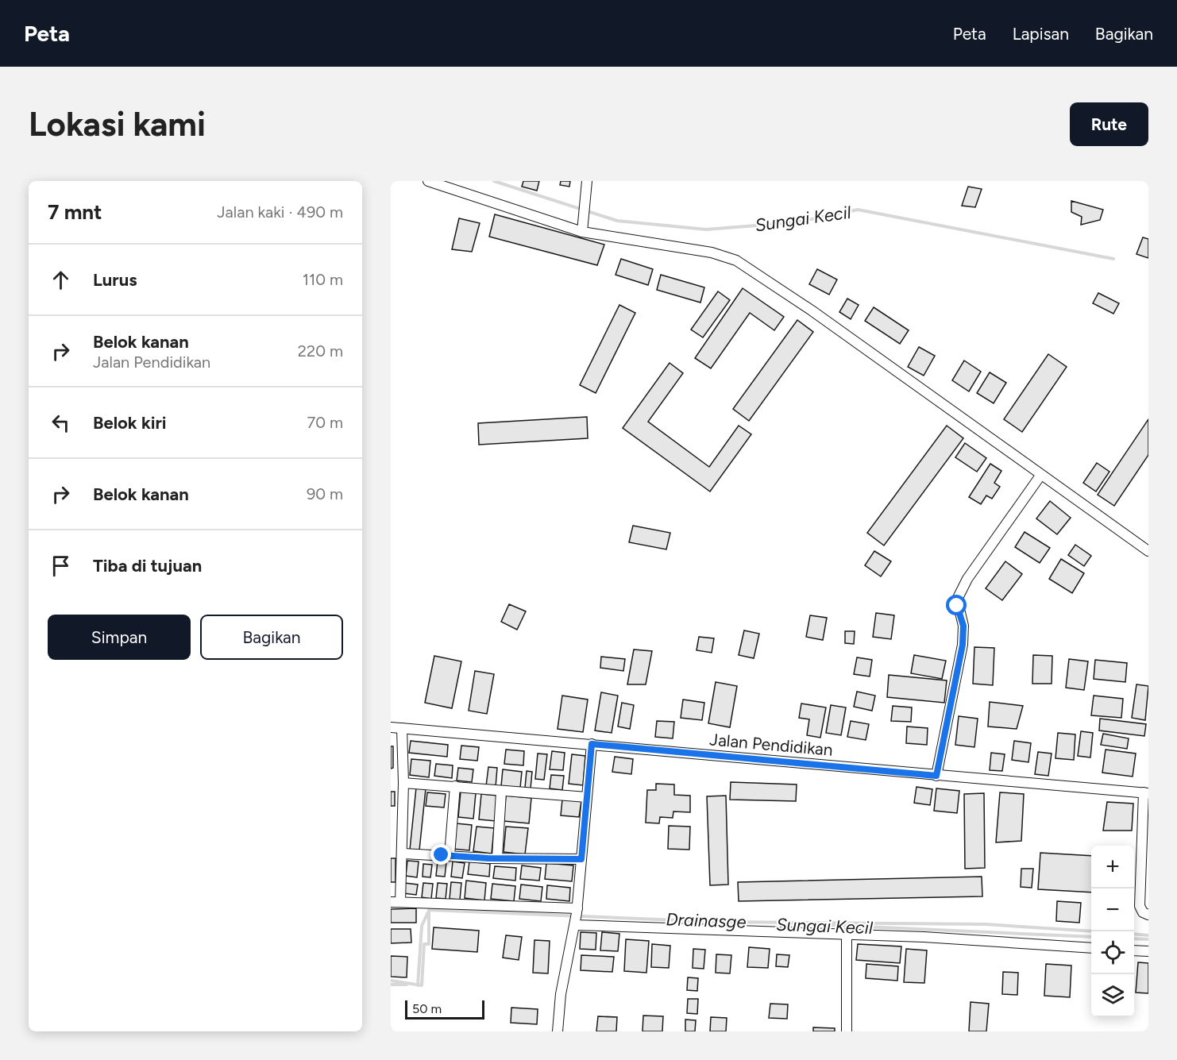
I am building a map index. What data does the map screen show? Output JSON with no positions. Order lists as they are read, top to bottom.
{
  "streets": {
    "street": ["Jalan Pendidikan"]
  },
  "water": ["Sungai Kecil", "Drainasge"],
  "scale_bar": "50 m",
  "page": {
    "header": "Peta",
    "nav": ["Peta", "Lapisan", "Bagikan"],
    "buttons": [
      "Rute",
      ["Simpan", "Bagikan"]
    ],
    "title": "Lokasi kami",
    "heading": ["7 mnt", "Jalan kaki · 490 m"],
    "list": [
      ["Lurus", "110 m"],
      ["Belok kanan", "Jalan Pendidikan", "220 m"],
      ["Belok kiri", "70 m"],
      ["Belok kanan", "90 m"],
      "Tiba di tujuan"
    ],
    "map_buttons": ["+", "−"],
    "scale": "50 m"
  }
}
